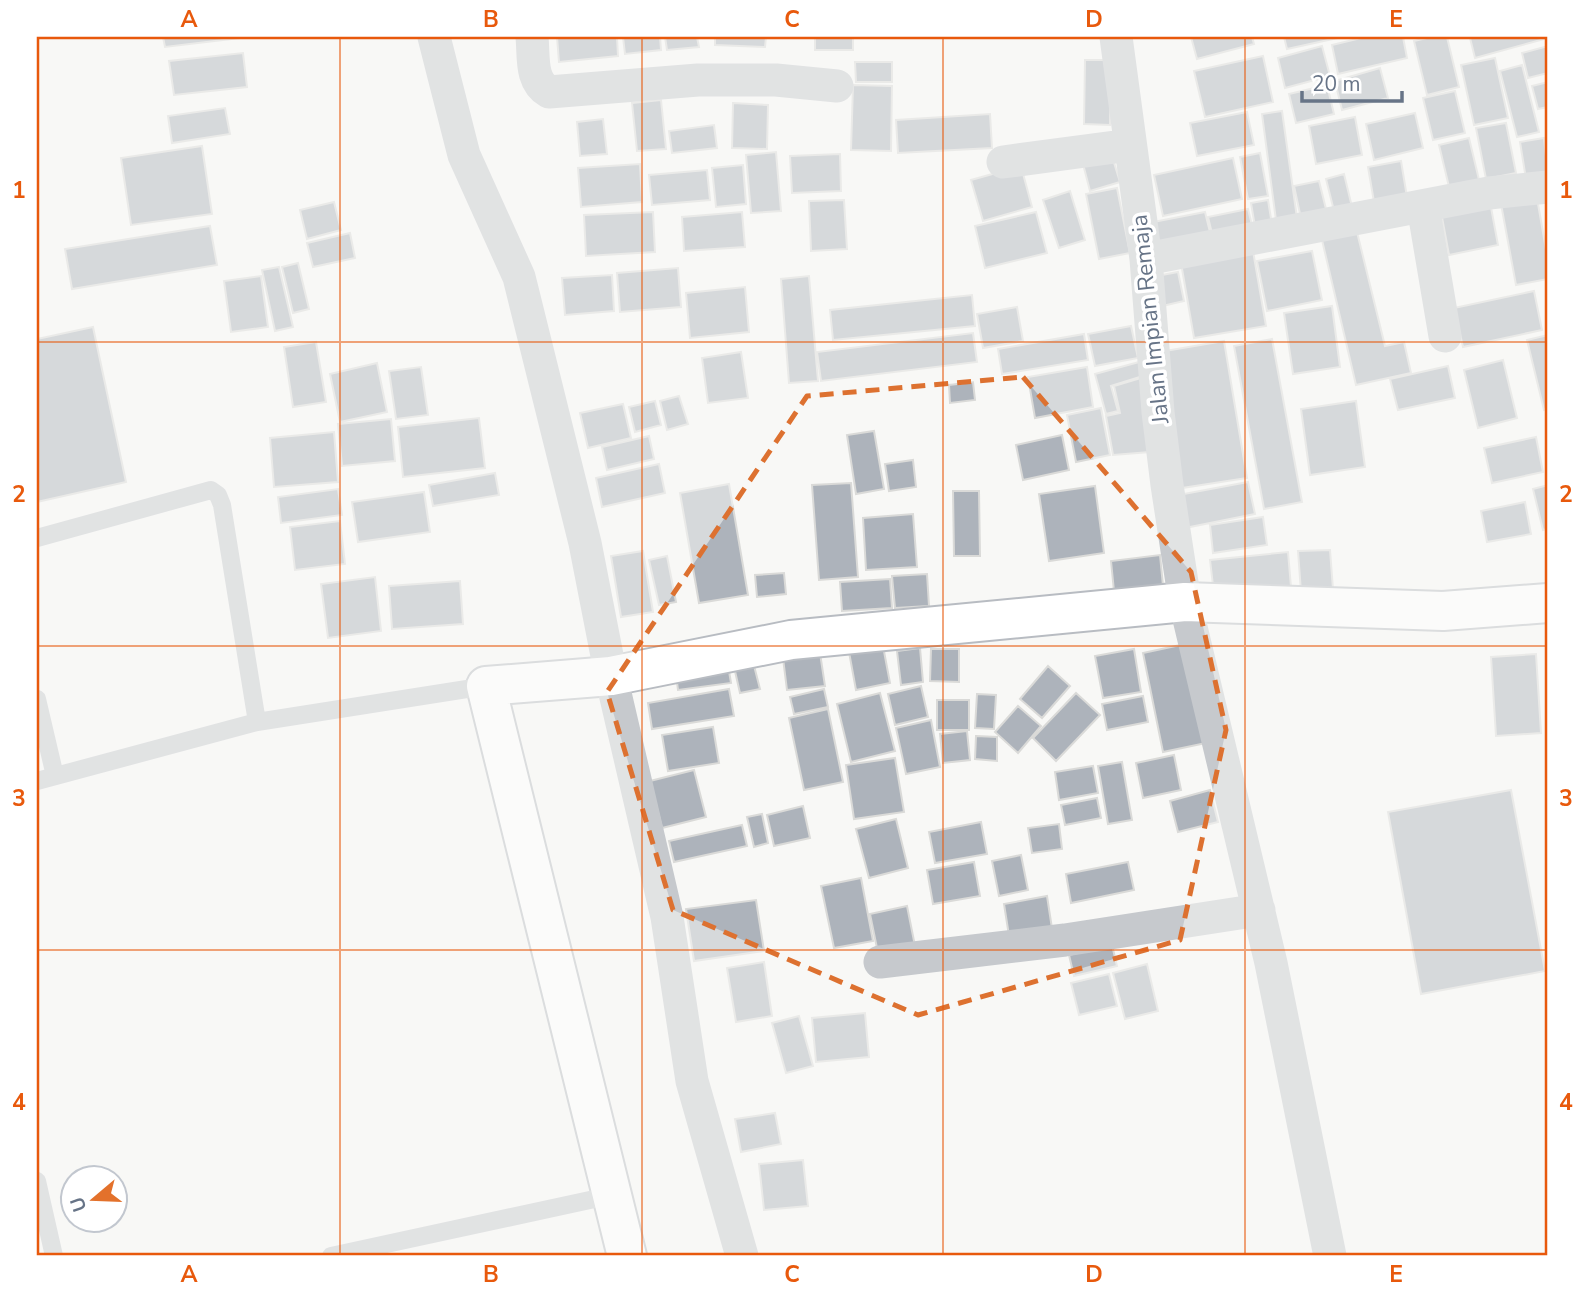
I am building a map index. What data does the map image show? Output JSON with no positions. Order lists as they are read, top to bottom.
{
  "streets": {
    "street": ["Jalan Impian Remaja"]
  },
  "scale_bar": "20 m",
  "north": "left",
  "grid": {
    "columns": [
      "A",
      "B",
      "C",
      "D",
      "E"
    ],
    "rows": [
      "1",
      "2",
      "3",
      "4"
    ]
  }
}
